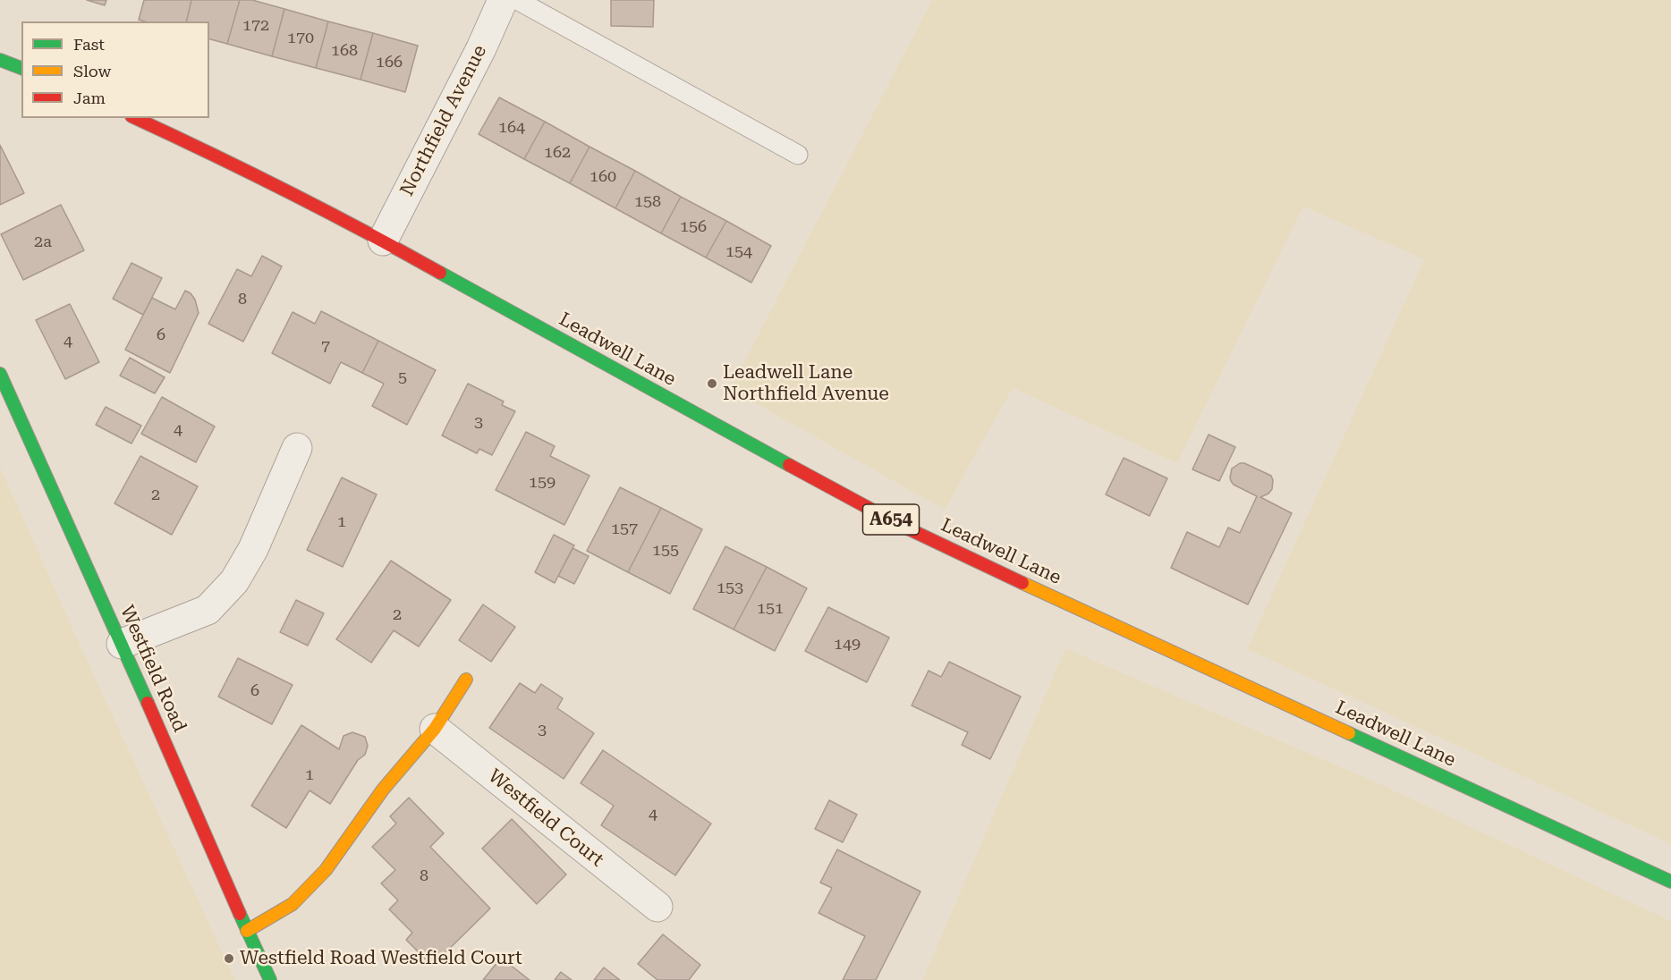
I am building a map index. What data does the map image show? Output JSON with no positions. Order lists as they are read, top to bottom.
{
  "streets": {
    "main road": ["Leadwell Lane", "A654", "Westfield Road"],
    "street": ["Northfield Avenue", "Westfield Court"]
  },
  "crossings": [
    ["Northfield Avenue", "Leadwell Lane"]
  ],
  "places": ["Leadwell Lane Northfield Avenue", "Westfield Road Westfield Court"],
  "house_numbers": [
    "172",
    "170",
    "168",
    "166",
    "164",
    "162",
    "160",
    "158",
    "156",
    "2a",
    "154",
    "8",
    "6",
    "4",
    "7",
    "5",
    "3",
    "4",
    "159",
    "2",
    "1",
    "157",
    "155",
    "153",
    "151",
    "2",
    "149",
    "6",
    "3",
    "1",
    "4",
    "8"
  ],
  "legend": ["Fast", "Slow", "Jam"]
}
